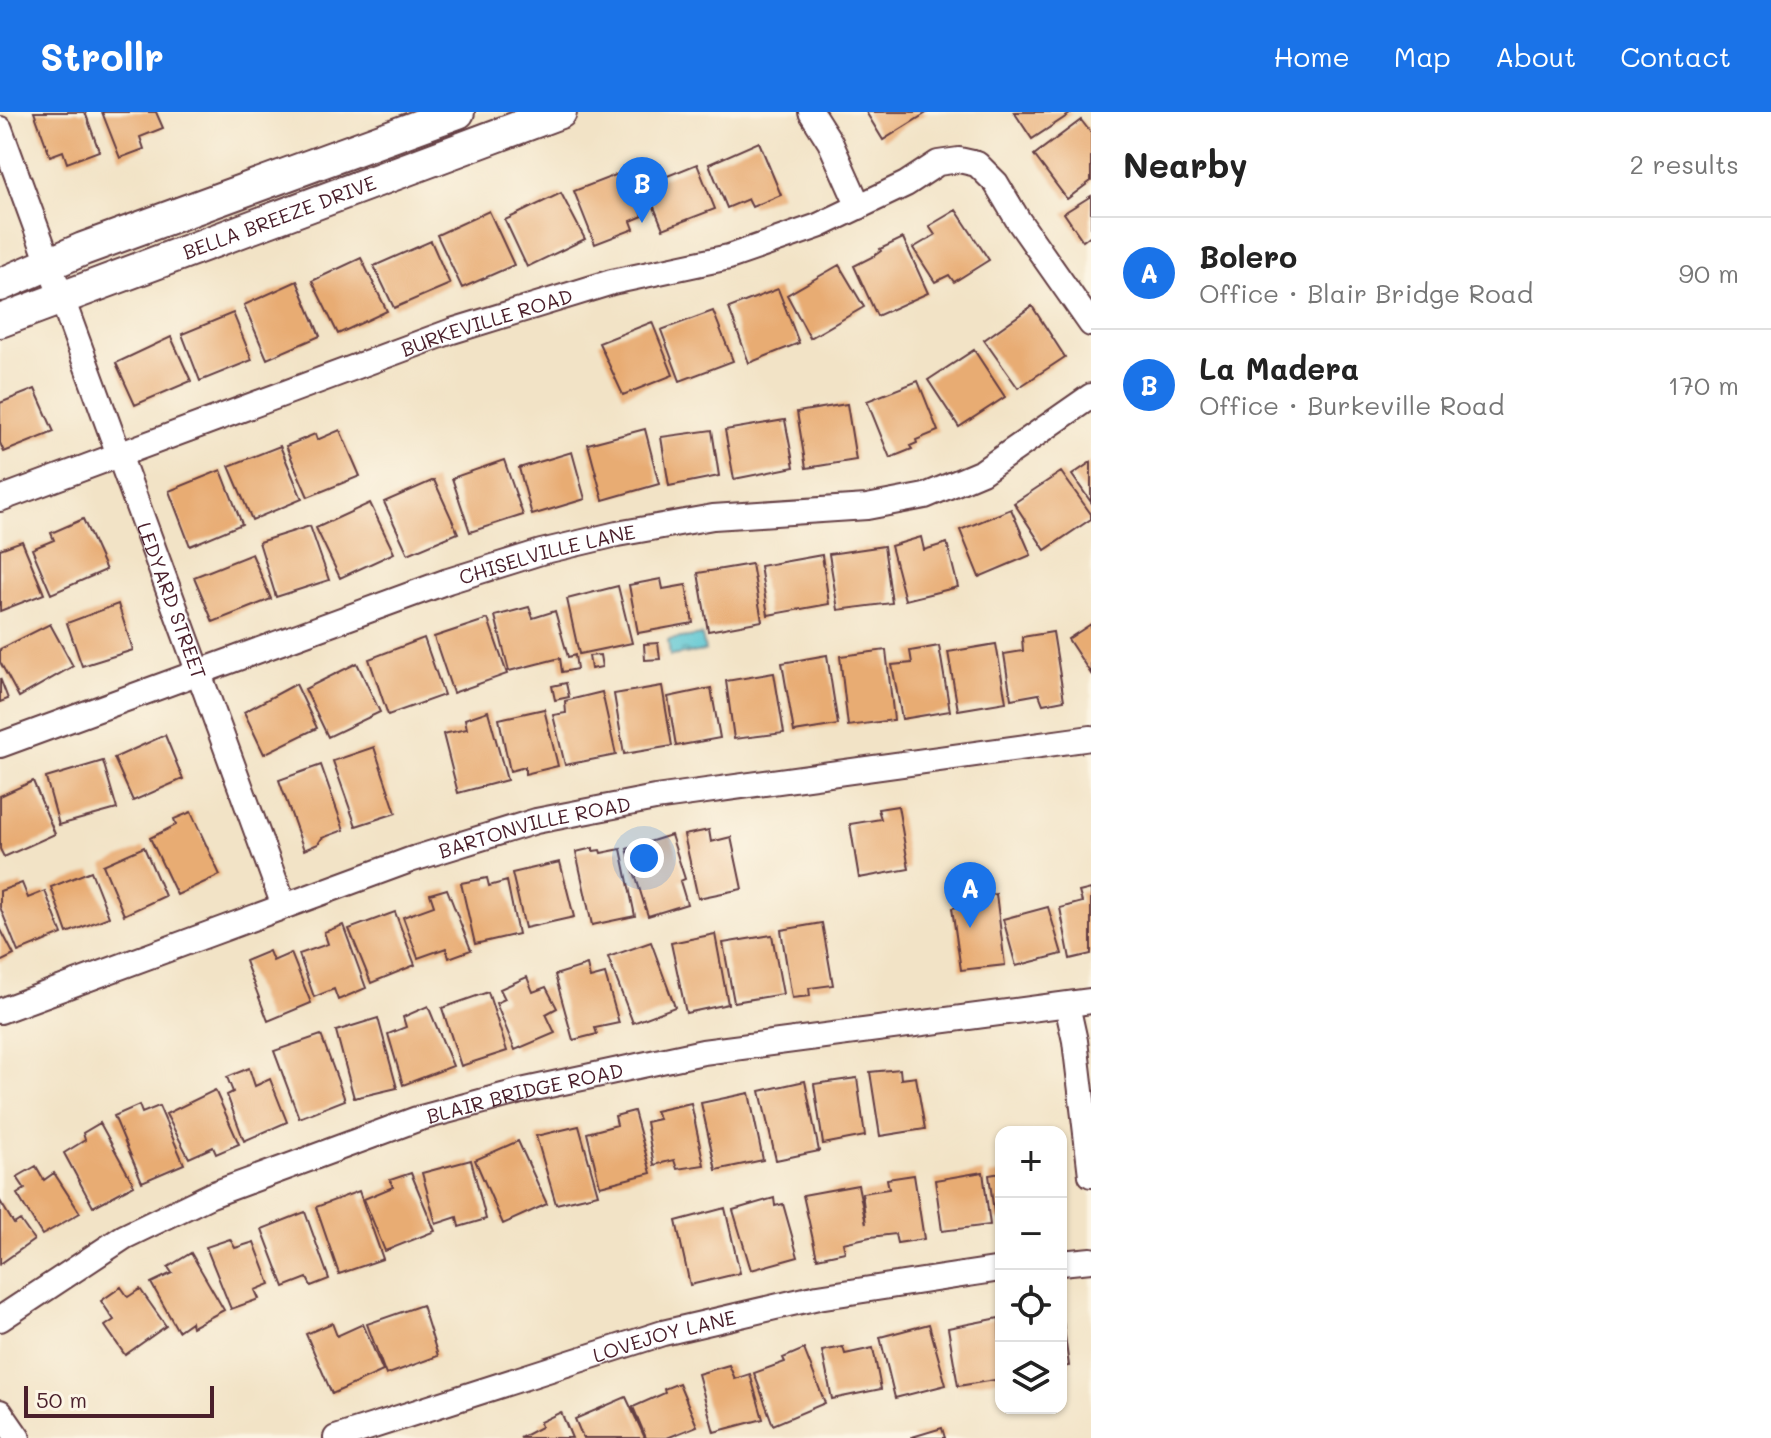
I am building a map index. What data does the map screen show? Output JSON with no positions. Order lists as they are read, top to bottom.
{
  "streets": {
    "street": [
      "BELLA BREEZE DRIVE",
      "BURKEVILLE ROAD",
      "CHISELVILLE LANE",
      "LEDYARD STREET",
      "BARTONVILLE ROAD",
      "BLAIR BRIDGE ROAD",
      "LOVEJOY LANE"
    ]
  },
  "crossings": [
    ["BELLA BREEZE DRIVE", "LEDYARD STREET"],
    ["BURKEVILLE ROAD", "LEDYARD STREET"],
    ["CHISELVILLE LANE", "LEDYARD STREET"],
    ["LEDYARD STREET", "BARTONVILLE ROAD"]
  ],
  "scale_bar": "50 m",
  "page": {
    "header": "Strollr",
    "nav": [
      "Home",
      "Map",
      "About",
      "Contact"
    ],
    "heading": ["Nearby", "2 results"],
    "pins": ["B", "A"],
    "list": [
      {
        "mark": "A",
        "name": "Bolero",
        "note": "Office · Blair Bridge Road",
        "value": "90 m"
      },
      {
        "mark": "B",
        "name": "La Madera",
        "note": "Office · Burkeville Road",
        "value": "170 m"
      }
    ],
    "map_buttons": ["+", "−"],
    "scale": "50 m"
  }
}
